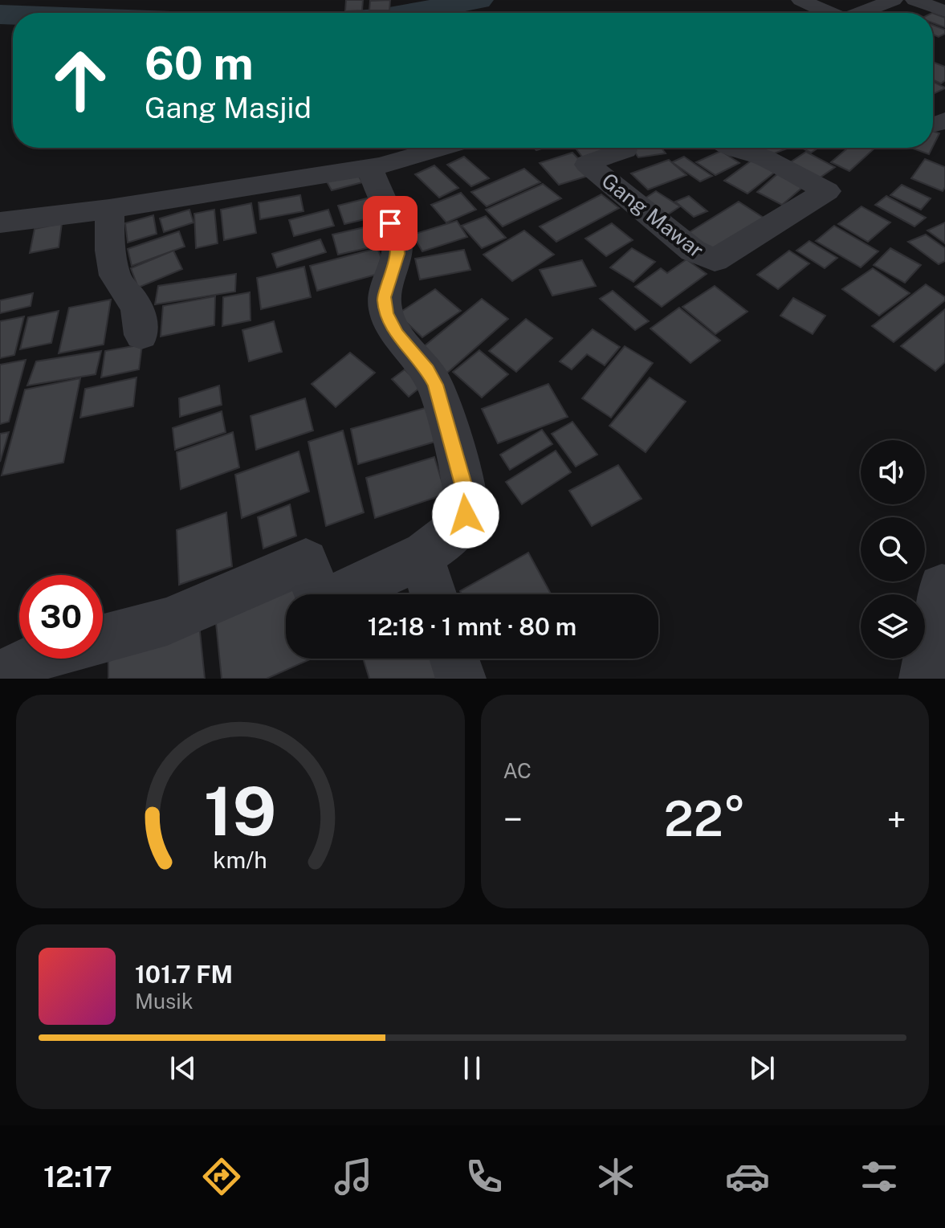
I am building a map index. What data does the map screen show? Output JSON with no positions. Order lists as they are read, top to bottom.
{
  "streets": {
    "street": ["Gang Mawar"]
  },
  "page": {
    "turn": ["60 m", "Gang Masjid"],
    "limit": "30",
    "trip": "12:18 · 1 mnt · 80 m",
    "tile": "AC",
    "heat": ["−", "22°", "+"],
    "song": ["101.7 FM", "Musik"],
    "tabs": "12:17",
    "gauge": ["19", "km/h"]
  }
}
